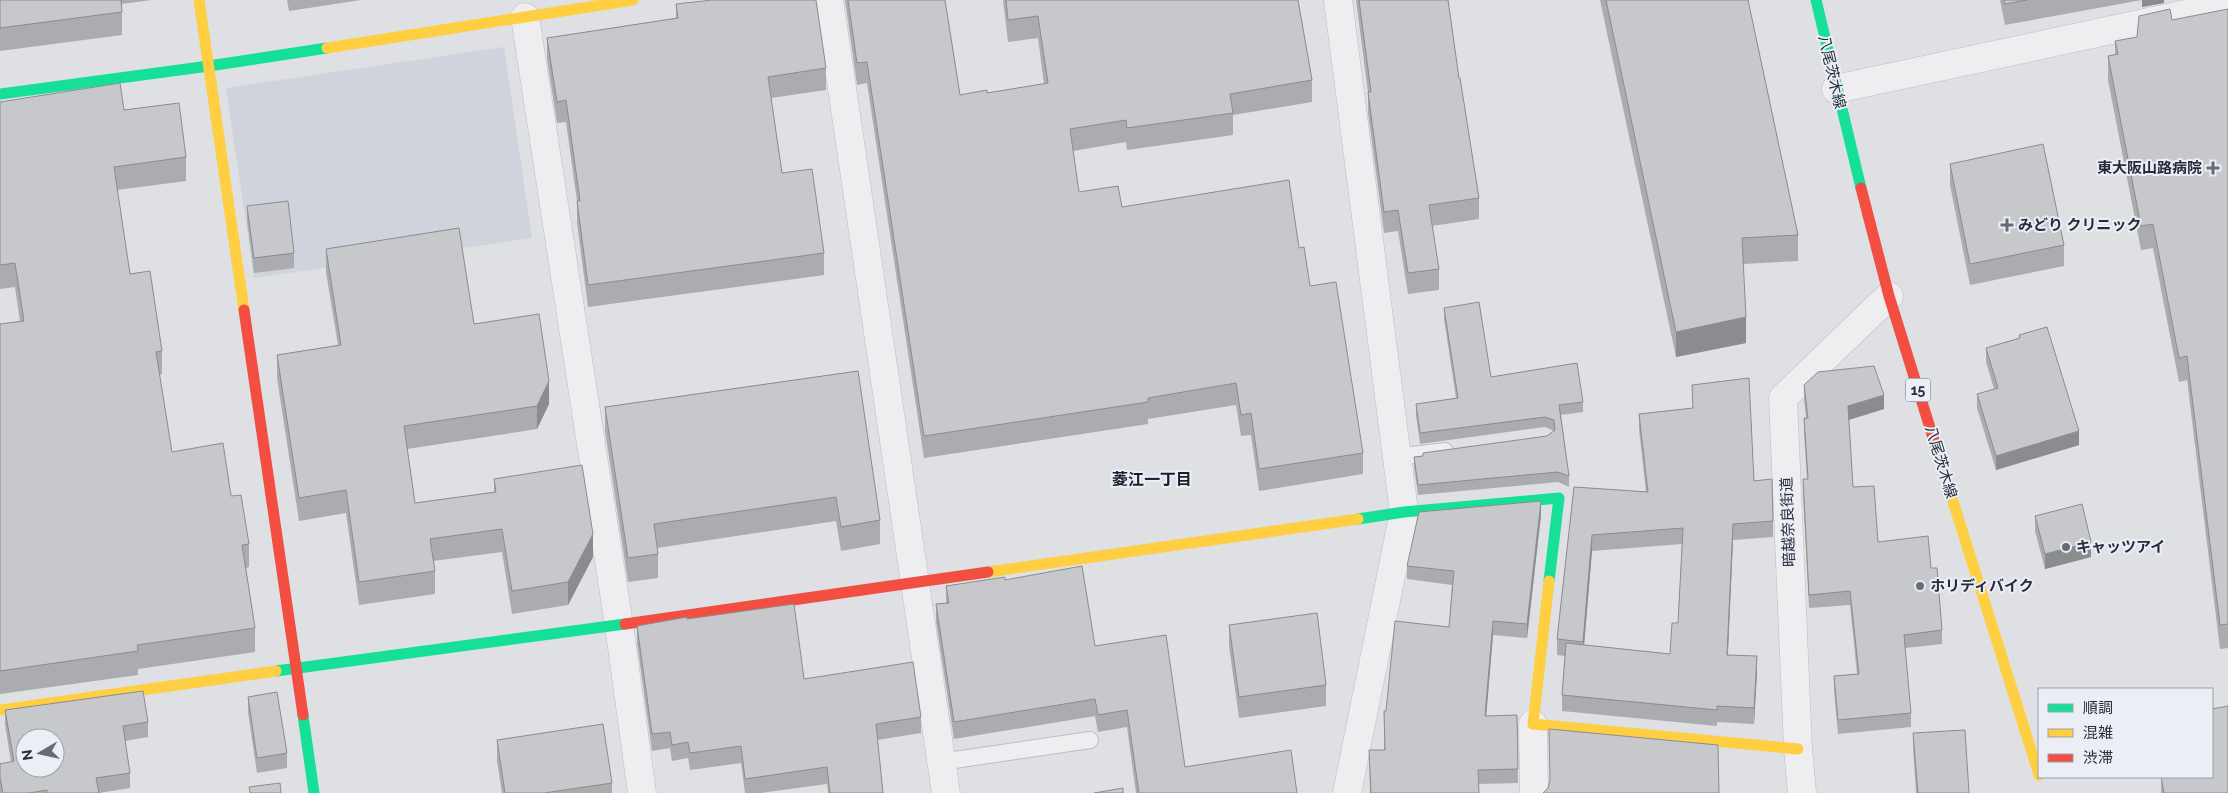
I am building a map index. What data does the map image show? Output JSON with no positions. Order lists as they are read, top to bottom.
{
  "streets": {
    "street": ["八尾茨木線", "15", "暗越奈良街道"]
  },
  "crossings": [
    ["八尾茨木線", "暗越奈良街道"]
  ],
  "districts": ["菱江一丁目"],
  "places": {
    "health": ["東大阪山路病院", "みどり クリニック"],
    "other": ["キャッツアイ", "ホリディバイク"]
  },
  "legend": ["順調", "混雑", "渋滞"],
  "north": "left"
}
